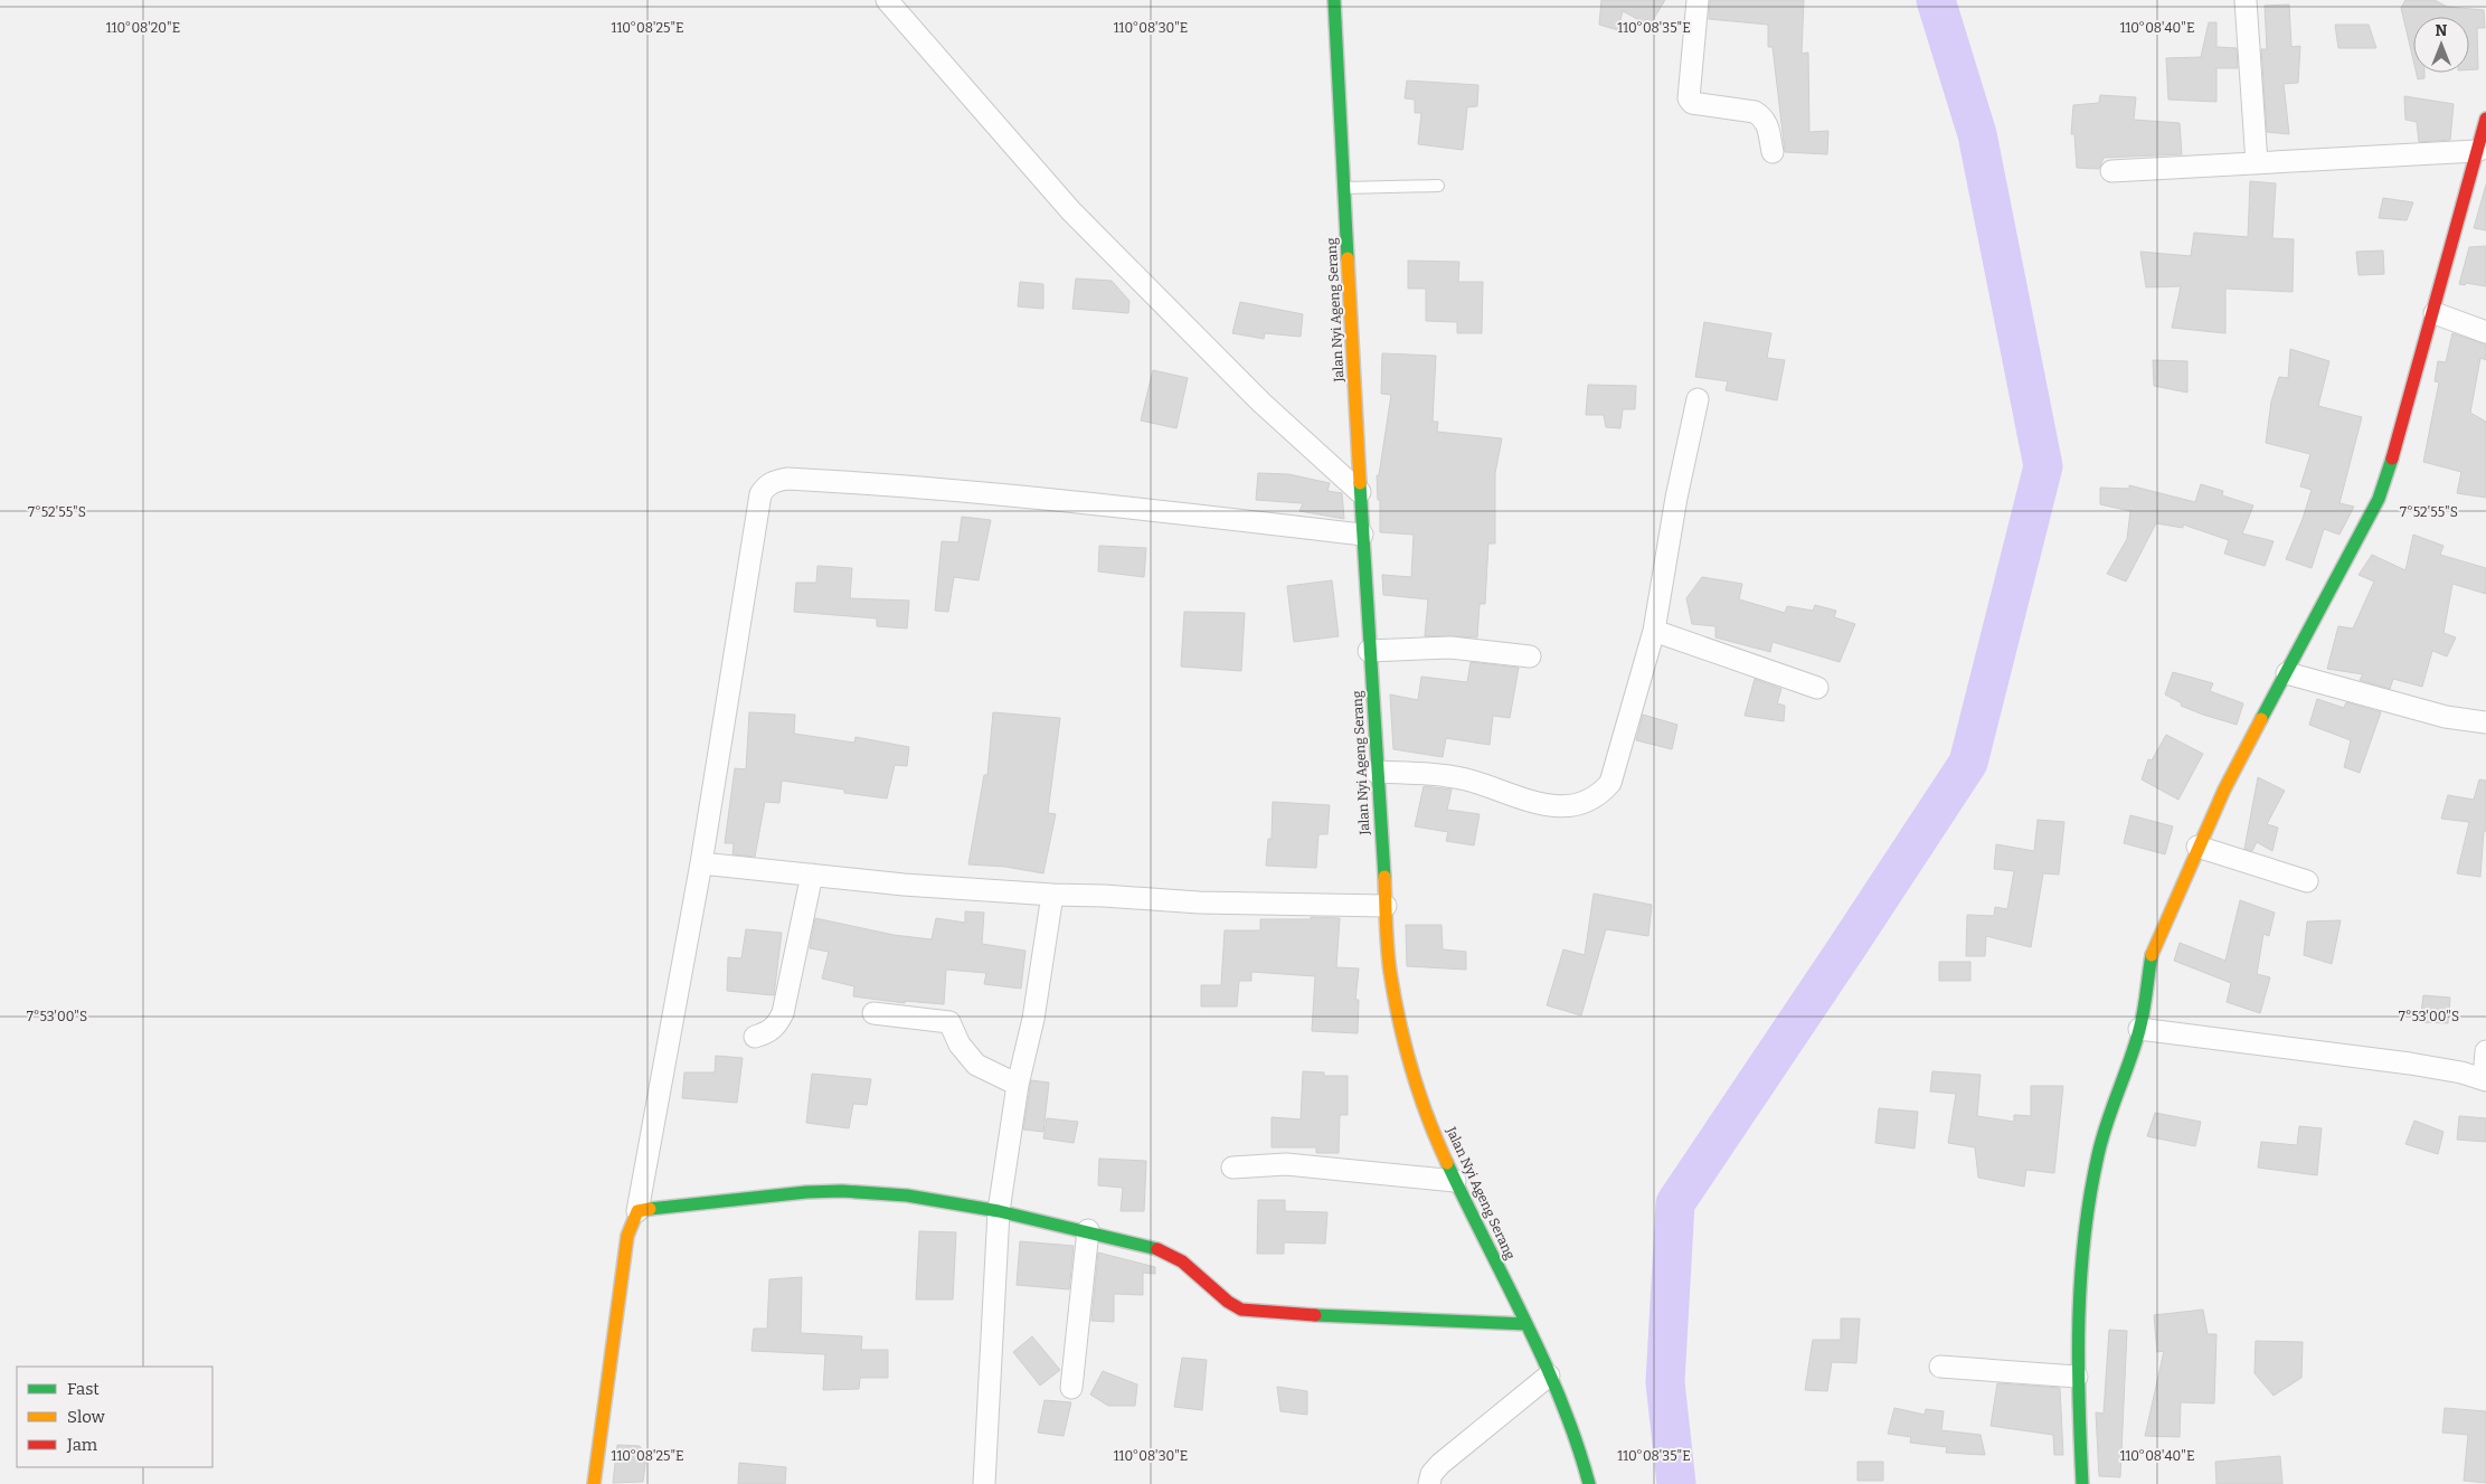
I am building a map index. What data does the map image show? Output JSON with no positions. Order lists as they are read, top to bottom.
{
  "streets": {
    "street": ["Jalan Nyi Ageng Serang"]
  },
  "legend": ["Fast", "Slow", "Jam"],
  "north": "top",
  "coordinates": [
    "110°08'20\"E",
    "110°08'25\"E",
    "110°08'30\"E",
    "110°08'35\"E",
    "110°08'40\"E",
    "7°52'55\"S",
    "7°53'00\"S"
  ]
}
